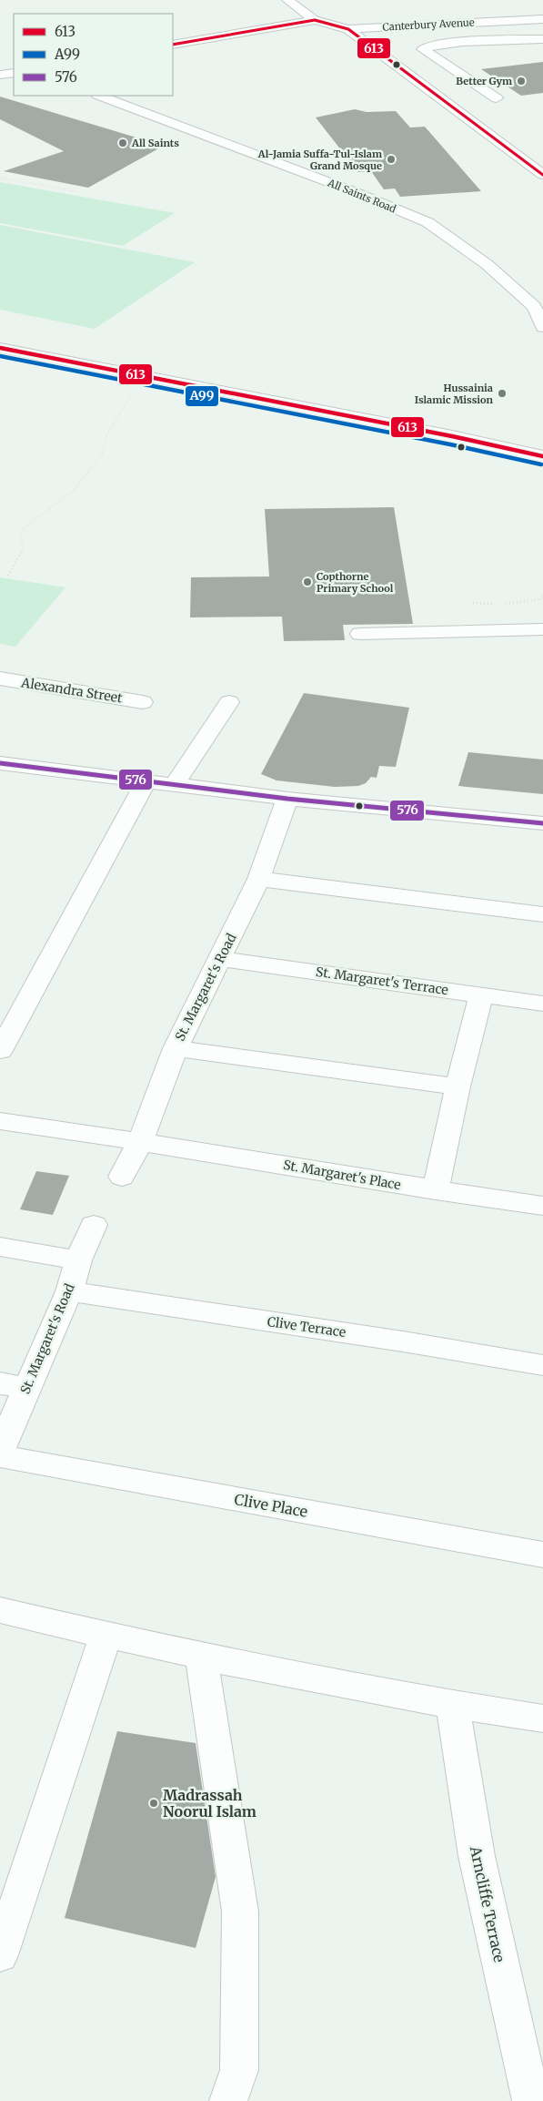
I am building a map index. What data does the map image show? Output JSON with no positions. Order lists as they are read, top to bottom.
{
  "streets": {
    "street": [
      "Canterbury Avenue",
      "All Saints Road",
      "Alexandra Street",
      "St. Margaret's Terrace",
      "St. Margaret's Road",
      "St. Margaret's Place",
      "Clive Terrace",
      "Clive Place",
      "Arncliffe Terrace"
    ]
  },
  "crossings": [
    ["St. Margaret's Terrace", "St. Margaret's Road"],
    ["St. Margaret's Road", "St. Margaret's Place"],
    ["St. Margaret's Road", "Clive Terrace"]
  ],
  "places": [
    "Better Gym",
    "All Saints",
    "Al-Jamia Suffa-Tul-Islam Grand Mosque",
    "Hussainia Islamic Mission",
    "Copthorne Primary School",
    "Madrassah Noorul Islam"
  ],
  "lines": ["transit line 613", "transit line A99", "transit line 576"],
  "legend": ["613", "A99", "576"]
}
